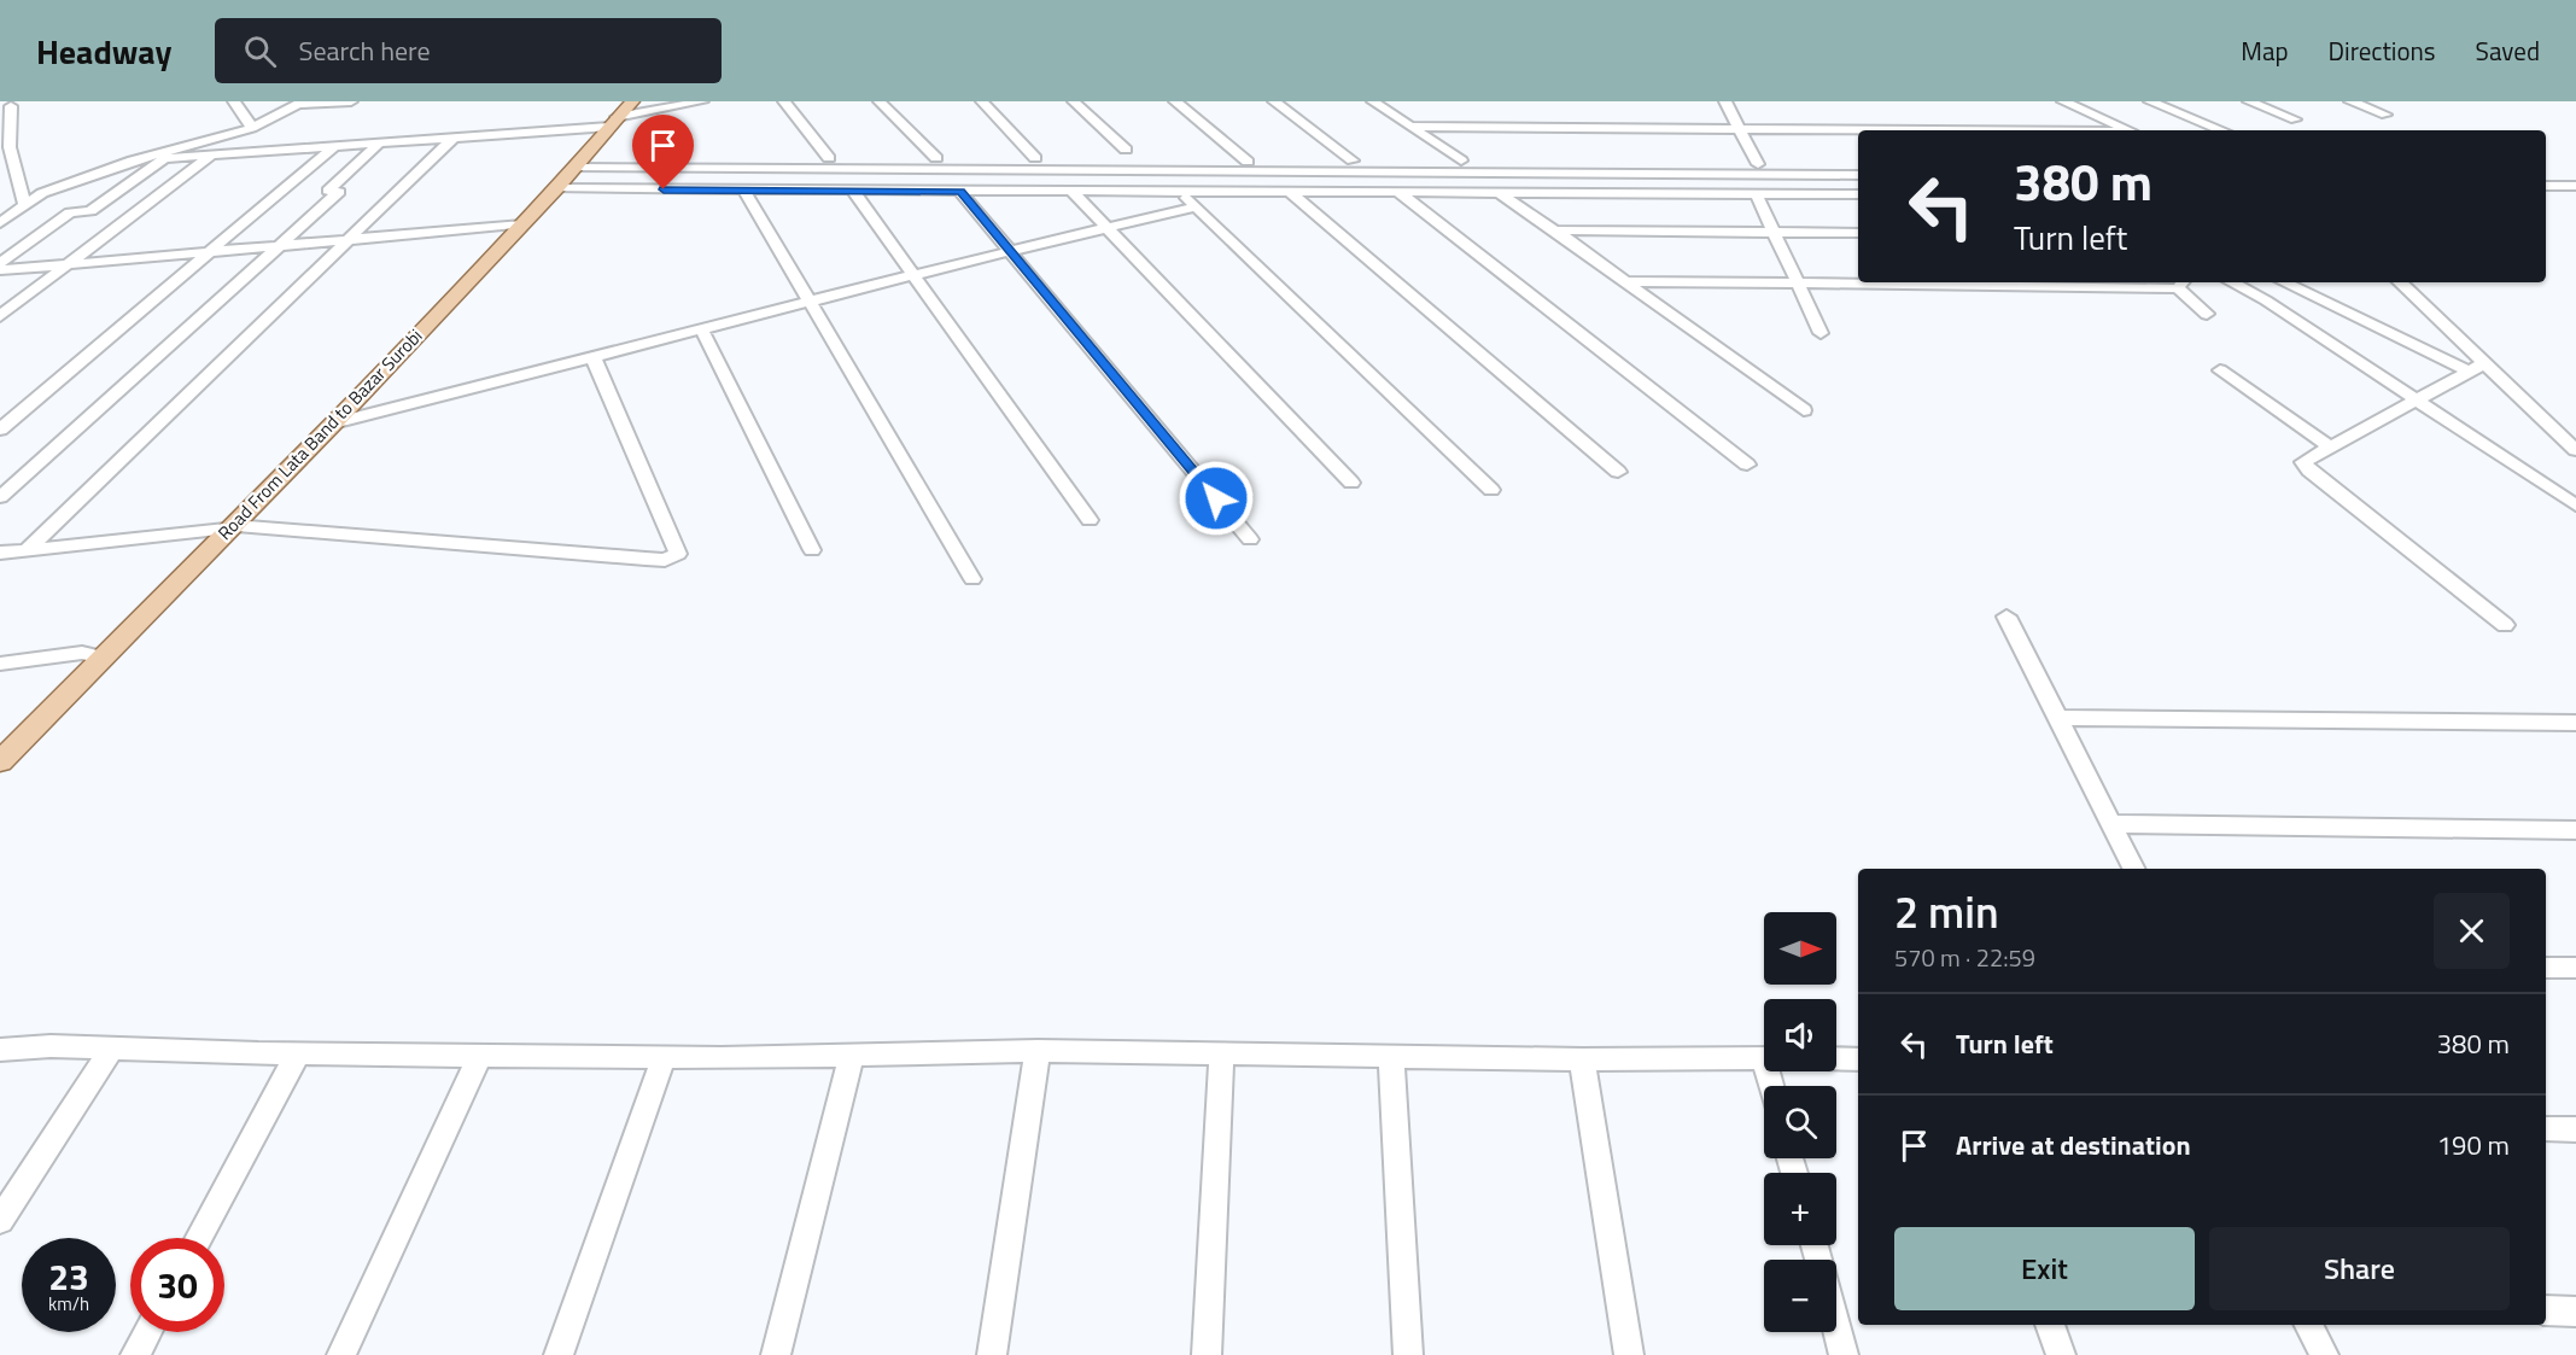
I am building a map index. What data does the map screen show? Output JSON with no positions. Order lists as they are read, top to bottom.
{
  "streets": {
    "main road": ["Road From Lata Band to Bazar Surobi"]
  },
  "north": "right",
  "page": {
    "header": "Headway",
    "search": "Search here",
    "nav": ["Map", "Directions", "Saved"],
    "turn": ["380 m", "Turn left"],
    "heading": ["2 min", "570 m · 22:59"],
    "map_buttons": ["+", "−"],
    "list": [
      {
        "name": "Turn left",
        "value": "380 m"
      },
      {
        "name": "Arrive at destination",
        "value": "190 m"
      }
    ],
    "buttons": ["Exit", "Share"],
    "speed": "23 km/h",
    "limit": "30"
  }
}
